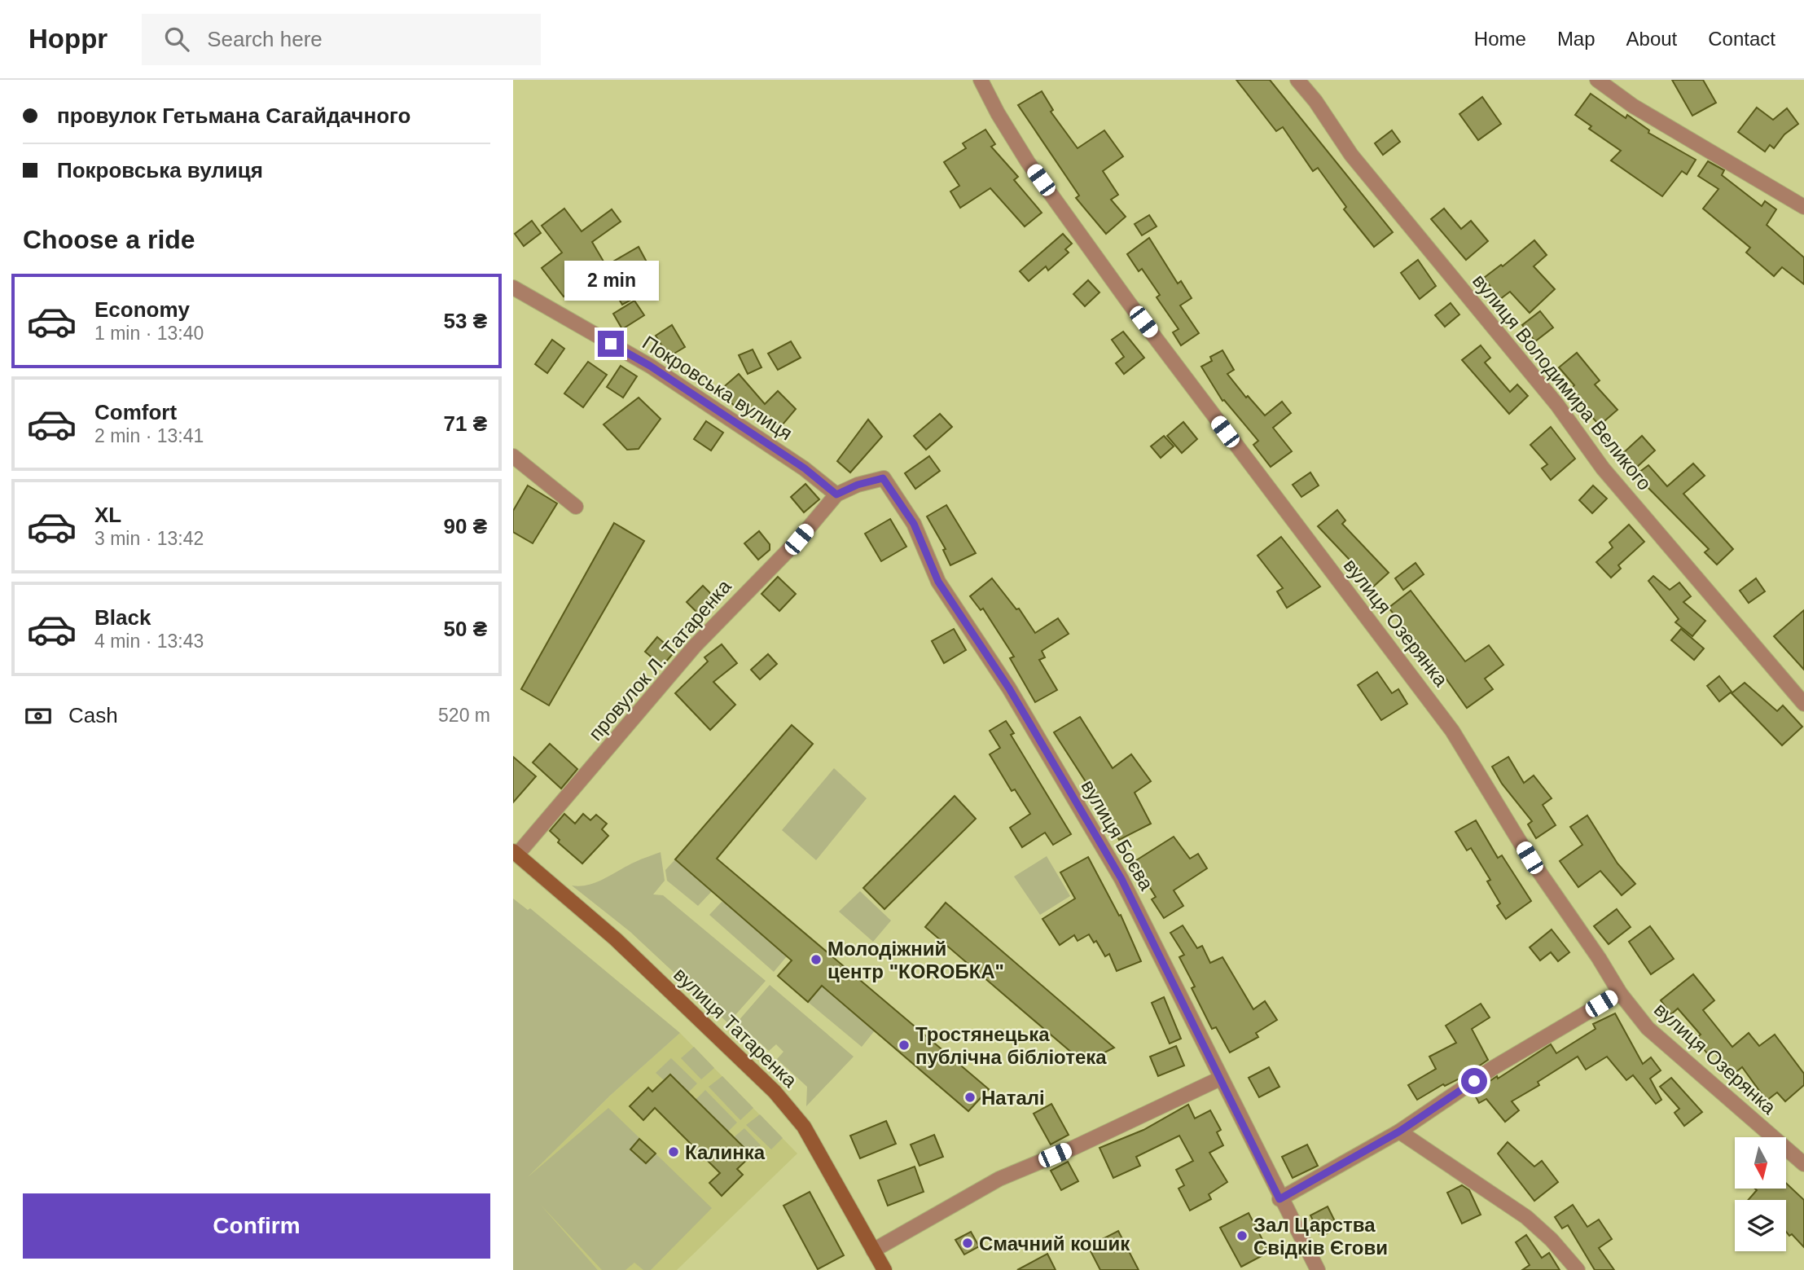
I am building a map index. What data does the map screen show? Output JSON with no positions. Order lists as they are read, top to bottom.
{
  "streets": {
    "main road": ["вулиця Татаренка"],
    "street": [
      "вулиця Володимира Великого",
      "Покровська вулиця",
      "вулиця Озерянка",
      "провулок Л. Татаренка",
      "вулиця Боєва"
    ]
  },
  "crossings": [
    ["Покровська вулиця", "провулок Л. Татаренка"],
    ["Покровська вулиця", "вулиця Боєва"],
    ["провулок Л. Татаренка", "вулиця Боєва"],
    ["провулок Л. Татаренка", "вулиця Татаренка"]
  ],
  "places": [
    "Молодіжний центр \"КОRОБКА\"",
    "Тростянецька публічна бібліотека",
    "Наталі",
    "Калинка",
    "Зал Царства Свідків Єгови",
    "Смачний кошик"
  ],
  "north": "bottom",
  "page": {
    "header": "Hoppr",
    "search": "Search here",
    "nav": [
      "Home",
      "Map",
      "About",
      "Contact"
    ],
    "banner": ["провулок Гетьмана Сагайдачного", "Покровська вулиця"],
    "heading": "Choose a ride",
    "bubble": "2 min",
    "list": [
      {
        "name": "Economy",
        "note": "1 min · 13:40",
        "value": "53 ₴"
      },
      {
        "name": "Comfort",
        "note": "2 min · 13:41",
        "value": "71 ₴"
      },
      {
        "name": "XL",
        "note": "3 min · 13:42",
        "value": "90 ₴"
      },
      {
        "name": "Black",
        "note": "4 min · 13:43",
        "value": "50 ₴"
      }
    ],
    "pay": ["Cash", "520 m"],
    "buttons": "Confirm"
  }
}
